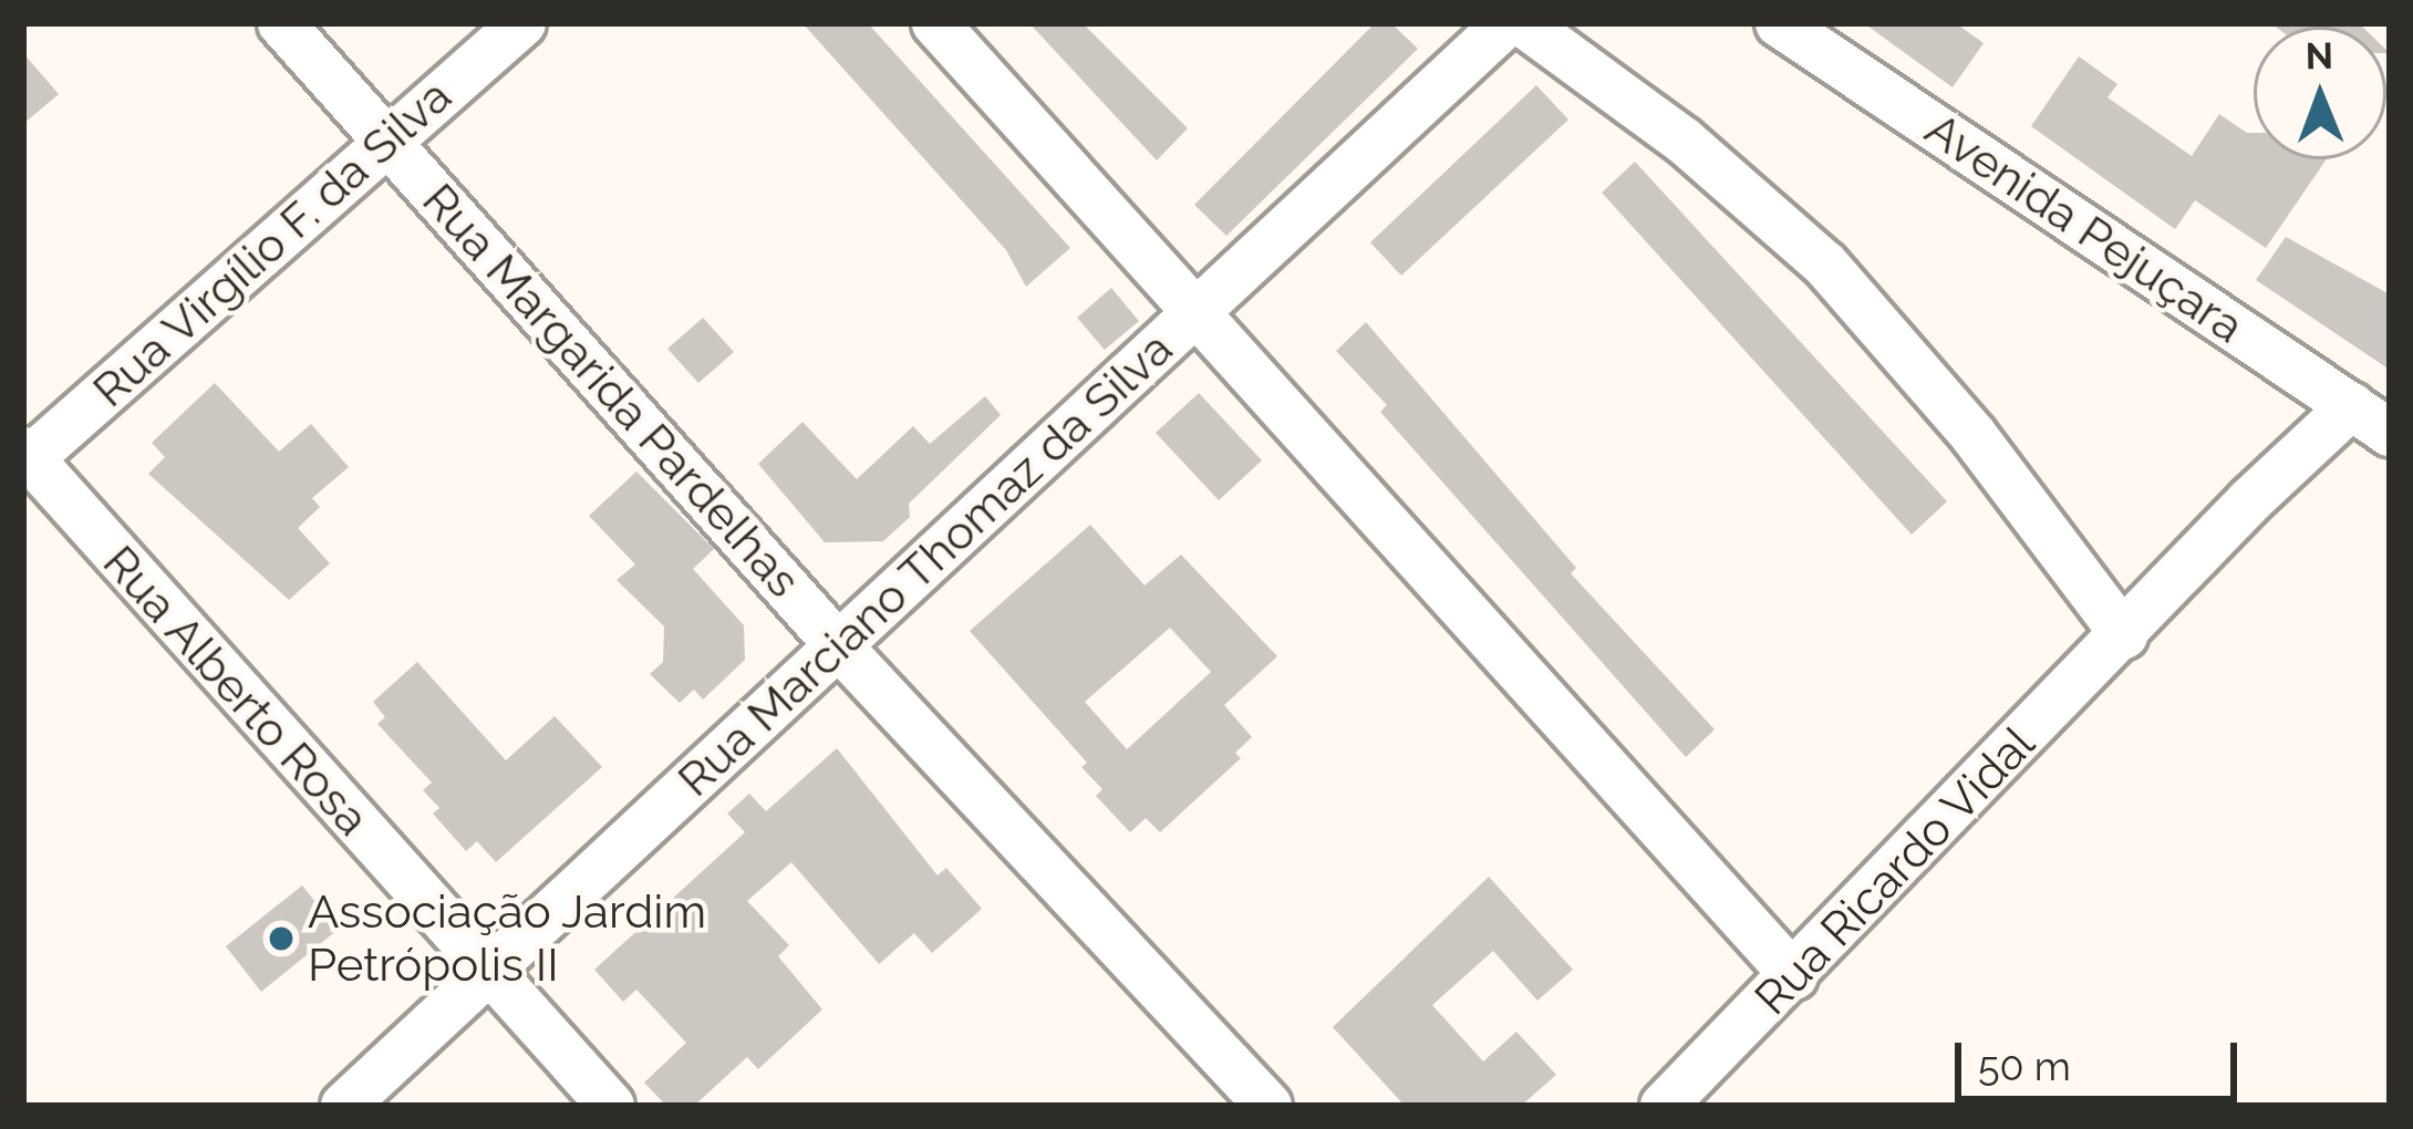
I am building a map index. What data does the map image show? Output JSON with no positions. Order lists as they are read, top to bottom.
{
  "streets": {
    "street": [
      "Avenida Pejuçara",
      "Rua Virgílio F. da Silva",
      "Rua Margarida Pardelhas",
      "Rua Marciano Thomaz da Silva",
      "Rua Alberto Rosa",
      "Rua Ricardo Vidal"
    ]
  },
  "crossings": [
    ["Avenida Pejuçara", "Rua Ricardo Vidal"],
    ["Rua Virgílio F. da Silva", "Rua Margarida Pardelhas"],
    ["Rua Virgílio F. da Silva", "Rua Alberto Rosa"],
    ["Rua Margarida Pardelhas", "Rua Marciano Thomaz da Silva"],
    ["Rua Marciano Thomaz da Silva", "Rua Alberto Rosa"]
  ],
  "places": ["Associação Jardim Petrópolis II"],
  "scale_bar": "50 m",
  "north": "top"
}
